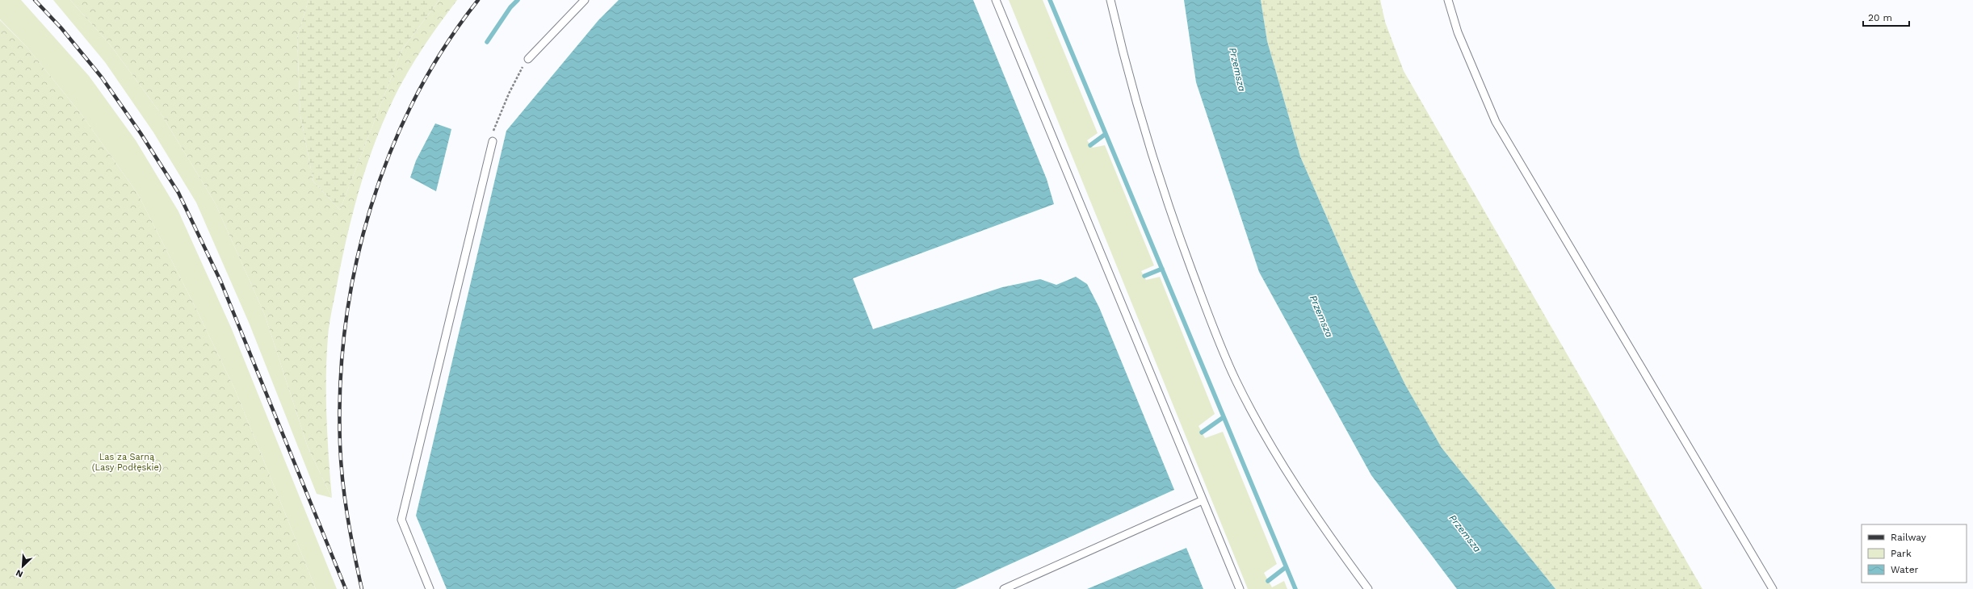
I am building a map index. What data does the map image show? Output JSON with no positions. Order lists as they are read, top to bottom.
{
  "water": ["Przemsza"],
  "parks": ["Las za Sarną (Lasy Podłęskie)"],
  "legend": ["Railway", "Park", "Water"],
  "scale_bar": "20 m",
  "north": "bottom left"
}
